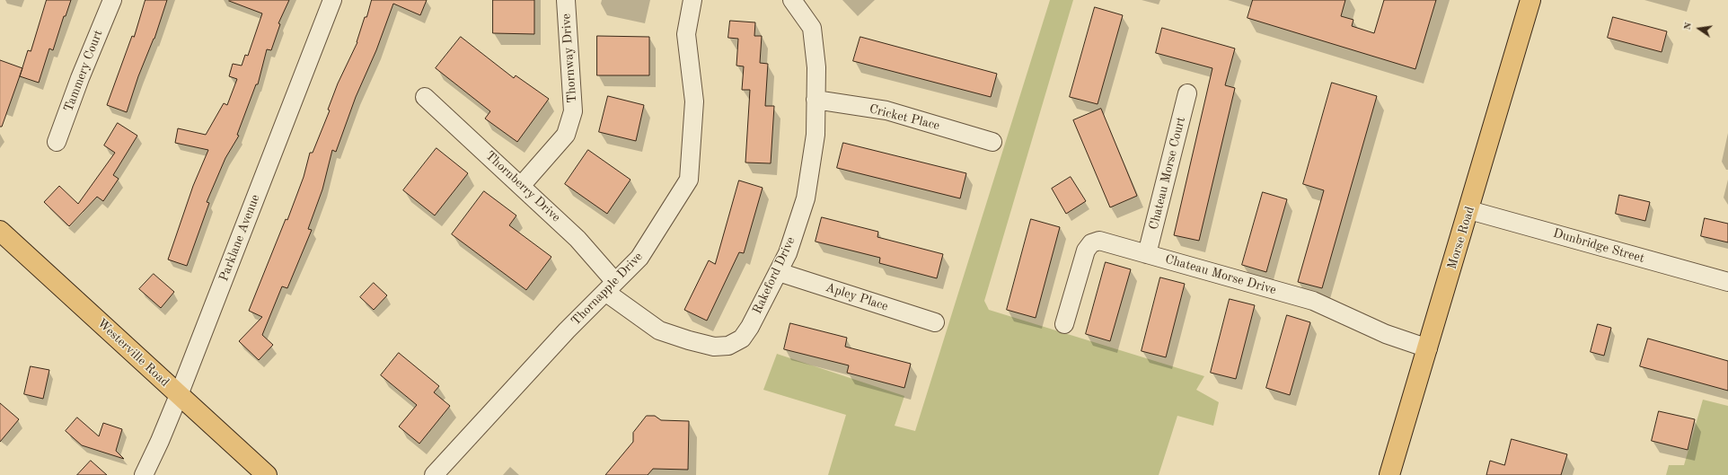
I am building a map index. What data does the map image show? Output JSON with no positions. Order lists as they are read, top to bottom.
{
  "streets": {
    "main road": ["Morse Road", "Westerville Road"],
    "street": [
      "Thornway Drive",
      "Tammery Court",
      "Cricket Place",
      "Chateau Morse Court",
      "Thornberry Drive",
      "Parklane Avenue",
      "Dunbridge Street",
      "Chateau Morse Drive",
      "Rakeford Drive",
      "Thornapple Drive",
      "Apley Place"
    ]
  },
  "crossings": [
    ["Thornway Drive", "Thornberry Drive"],
    ["Cricket Place", "Rakeford Drive"],
    ["Chateau Morse Court", "Chateau Morse Drive"],
    ["Thornberry Drive", "Rakeford Drive"],
    ["Thornberry Drive", "Thornapple Drive"],
    ["Parklane Avenue", "Westerville Road"],
    ["Morse Road", "Dunbridge Street"],
    ["Morse Road", "Chateau Morse Drive"],
    ["Rakeford Drive", "Thornapple Drive"],
    ["Rakeford Drive", "Apley Place"]
  ],
  "north": "left"
}
